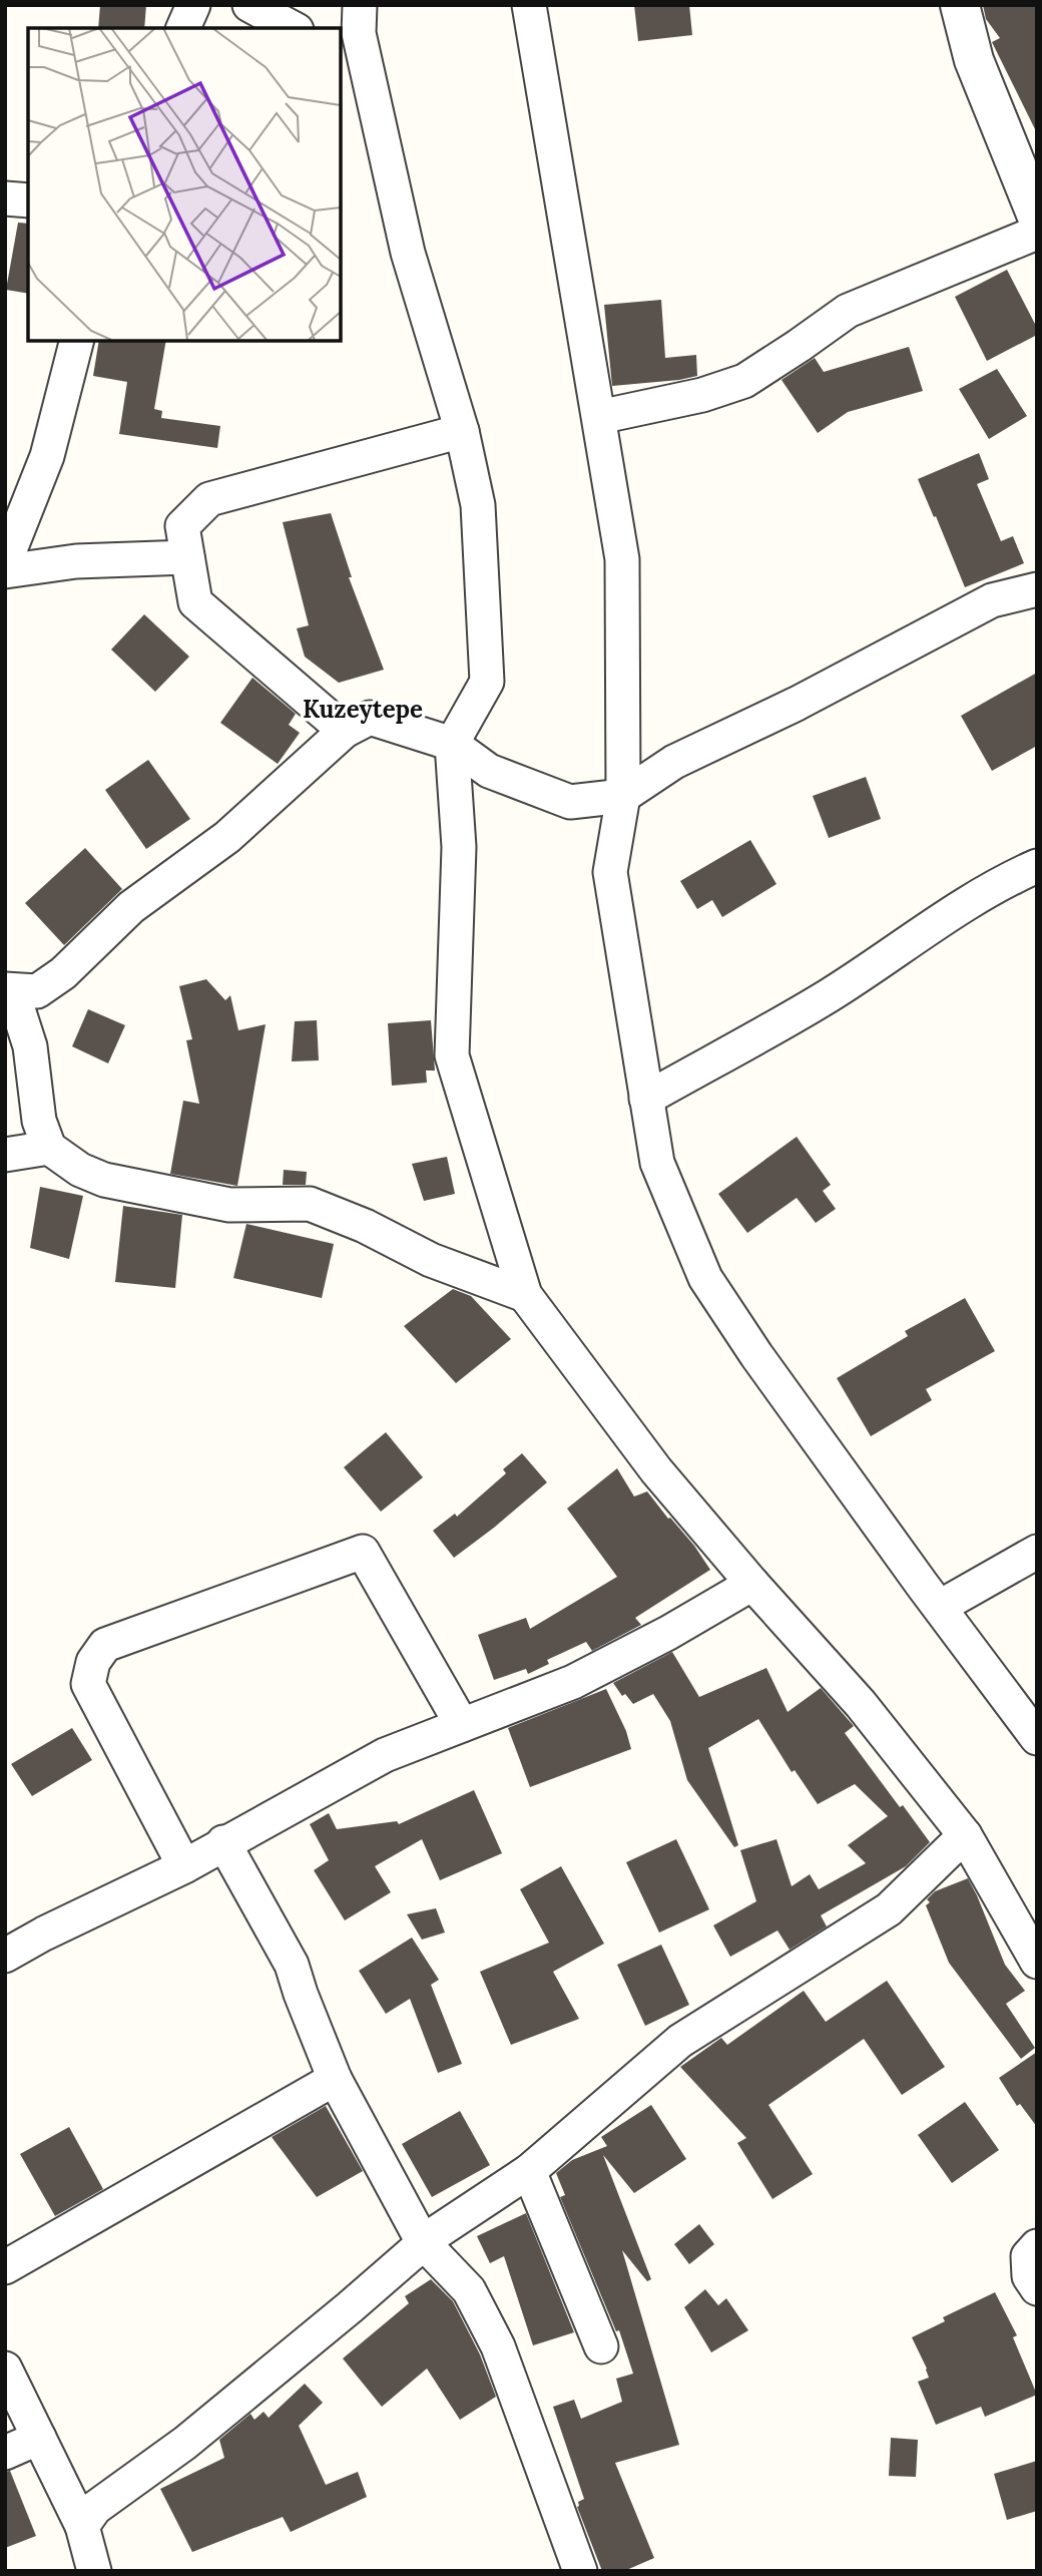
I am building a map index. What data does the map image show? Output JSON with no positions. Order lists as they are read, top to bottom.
{
  "districts": ["Kuzeytepe"]
}
